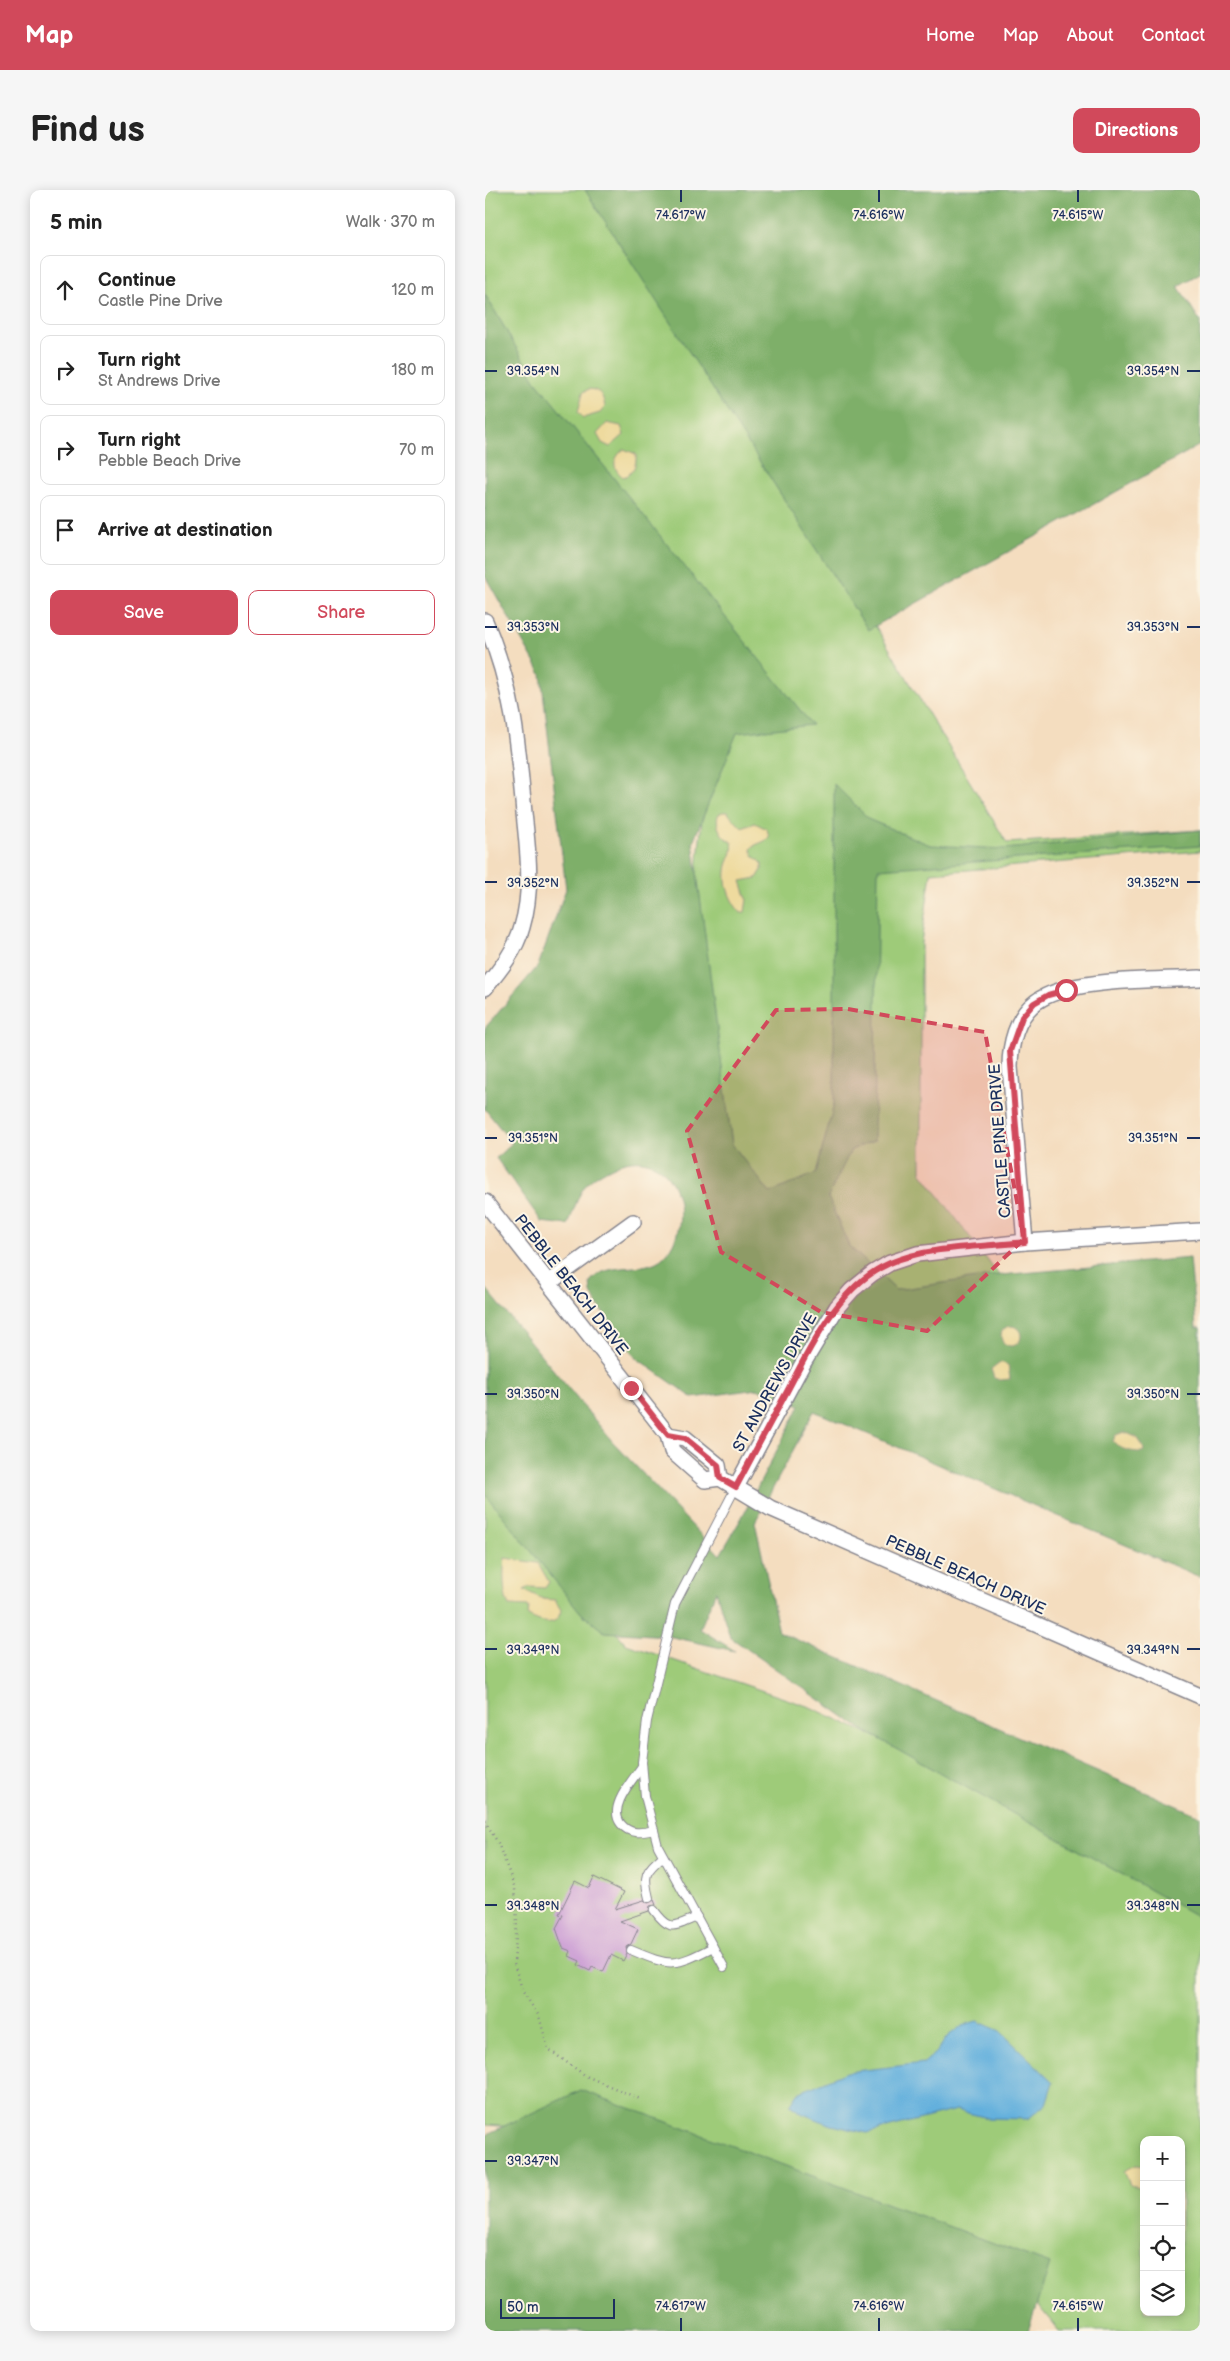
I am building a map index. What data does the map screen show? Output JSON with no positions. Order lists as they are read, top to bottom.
{
  "streets": {
    "street": ["CASTLE PINE DRIVE", "PEBBLE BEACH DRIVE", "ST ANDREWS DRIVE"]
  },
  "crossings": [
    ["CASTLE PINE DRIVE", "ST ANDREWS DRIVE"],
    ["PEBBLE BEACH DRIVE", "ST ANDREWS DRIVE"]
  ],
  "scale_bar": "50 m",
  "page": {
    "header": "Map",
    "nav": [
      "Home",
      "Map",
      "About",
      "Contact"
    ],
    "buttons": [
      "Directions",
      ["Save", "Share"]
    ],
    "title": "Find us",
    "heading": ["5 min", "Walk · 370 m"],
    "list": [
      ["Continue", "Castle Pine Drive", "120 m"],
      ["Turn right", "St Andrews Drive", "180 m"],
      ["Turn right", "Pebble Beach Drive", "70 m"],
      "Arrive at destination"
    ],
    "map_buttons": ["+", "−"],
    "scale": "50 m"
  },
  "coordinates": [
    "74.617°W",
    "74.616°W",
    "74.615°W",
    "39.354°N",
    "39.353°N",
    "39.352°N",
    "39.351°N",
    "39.350°N",
    "39.349°N",
    "39.348°N",
    "39.347°N"
  ]
}
